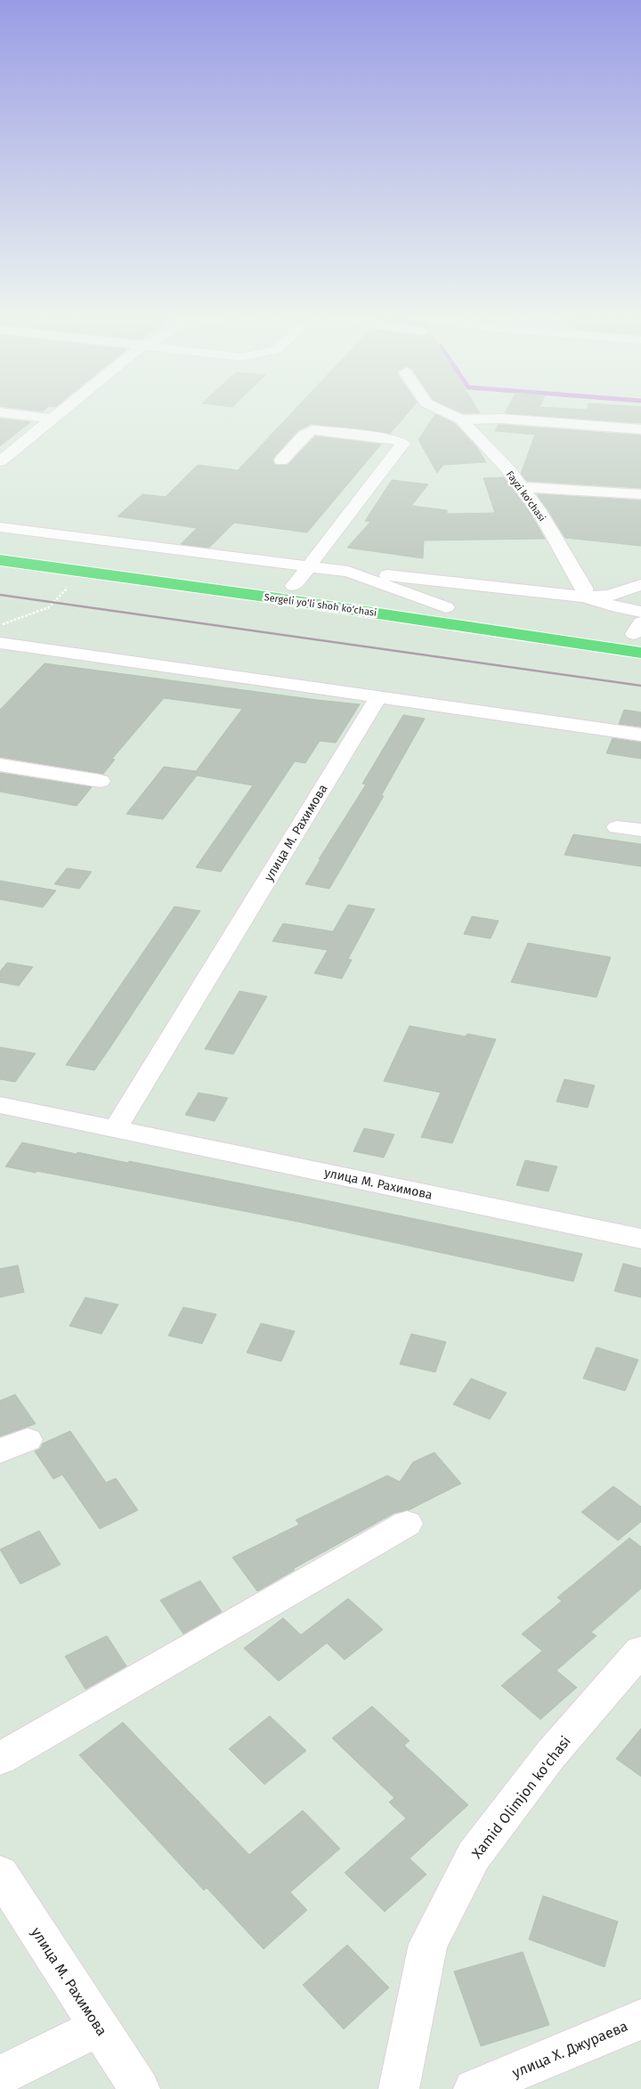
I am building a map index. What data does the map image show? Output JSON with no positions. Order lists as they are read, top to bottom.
{
  "streets": {
    "main road": ["Sergeli yo‘li shoh ko‘chasi"],
    "street": [
      "Fayzi ko'chasi",
      "улица М. Рахимова",
      "Xamid Olimjon ko'chasi",
      "улица Х. Джураева"
    ]
  }
}
